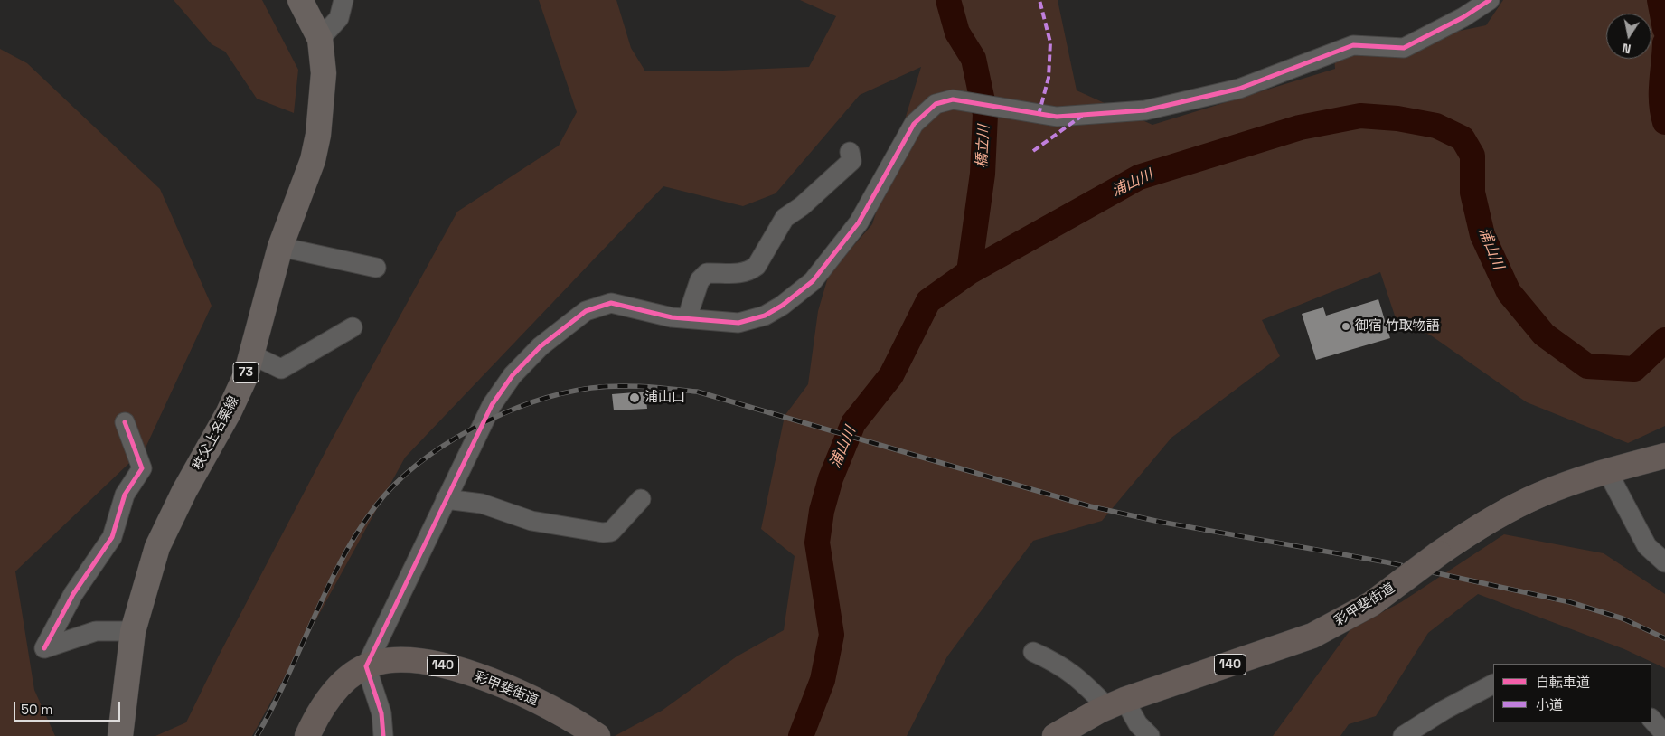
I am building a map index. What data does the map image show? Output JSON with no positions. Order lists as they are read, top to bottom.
{
  "streets": {
    "highway": ["彩甲斐街道", "140"],
    "main road": ["73", "秩父上名栗線"]
  },
  "water": ["橋立川", "浦山川"],
  "places": ["御宿 竹取物語", "浦山口"],
  "legend": ["自転車道", "小道"],
  "scale_bar": "50 m",
  "north": "bottom"
}
